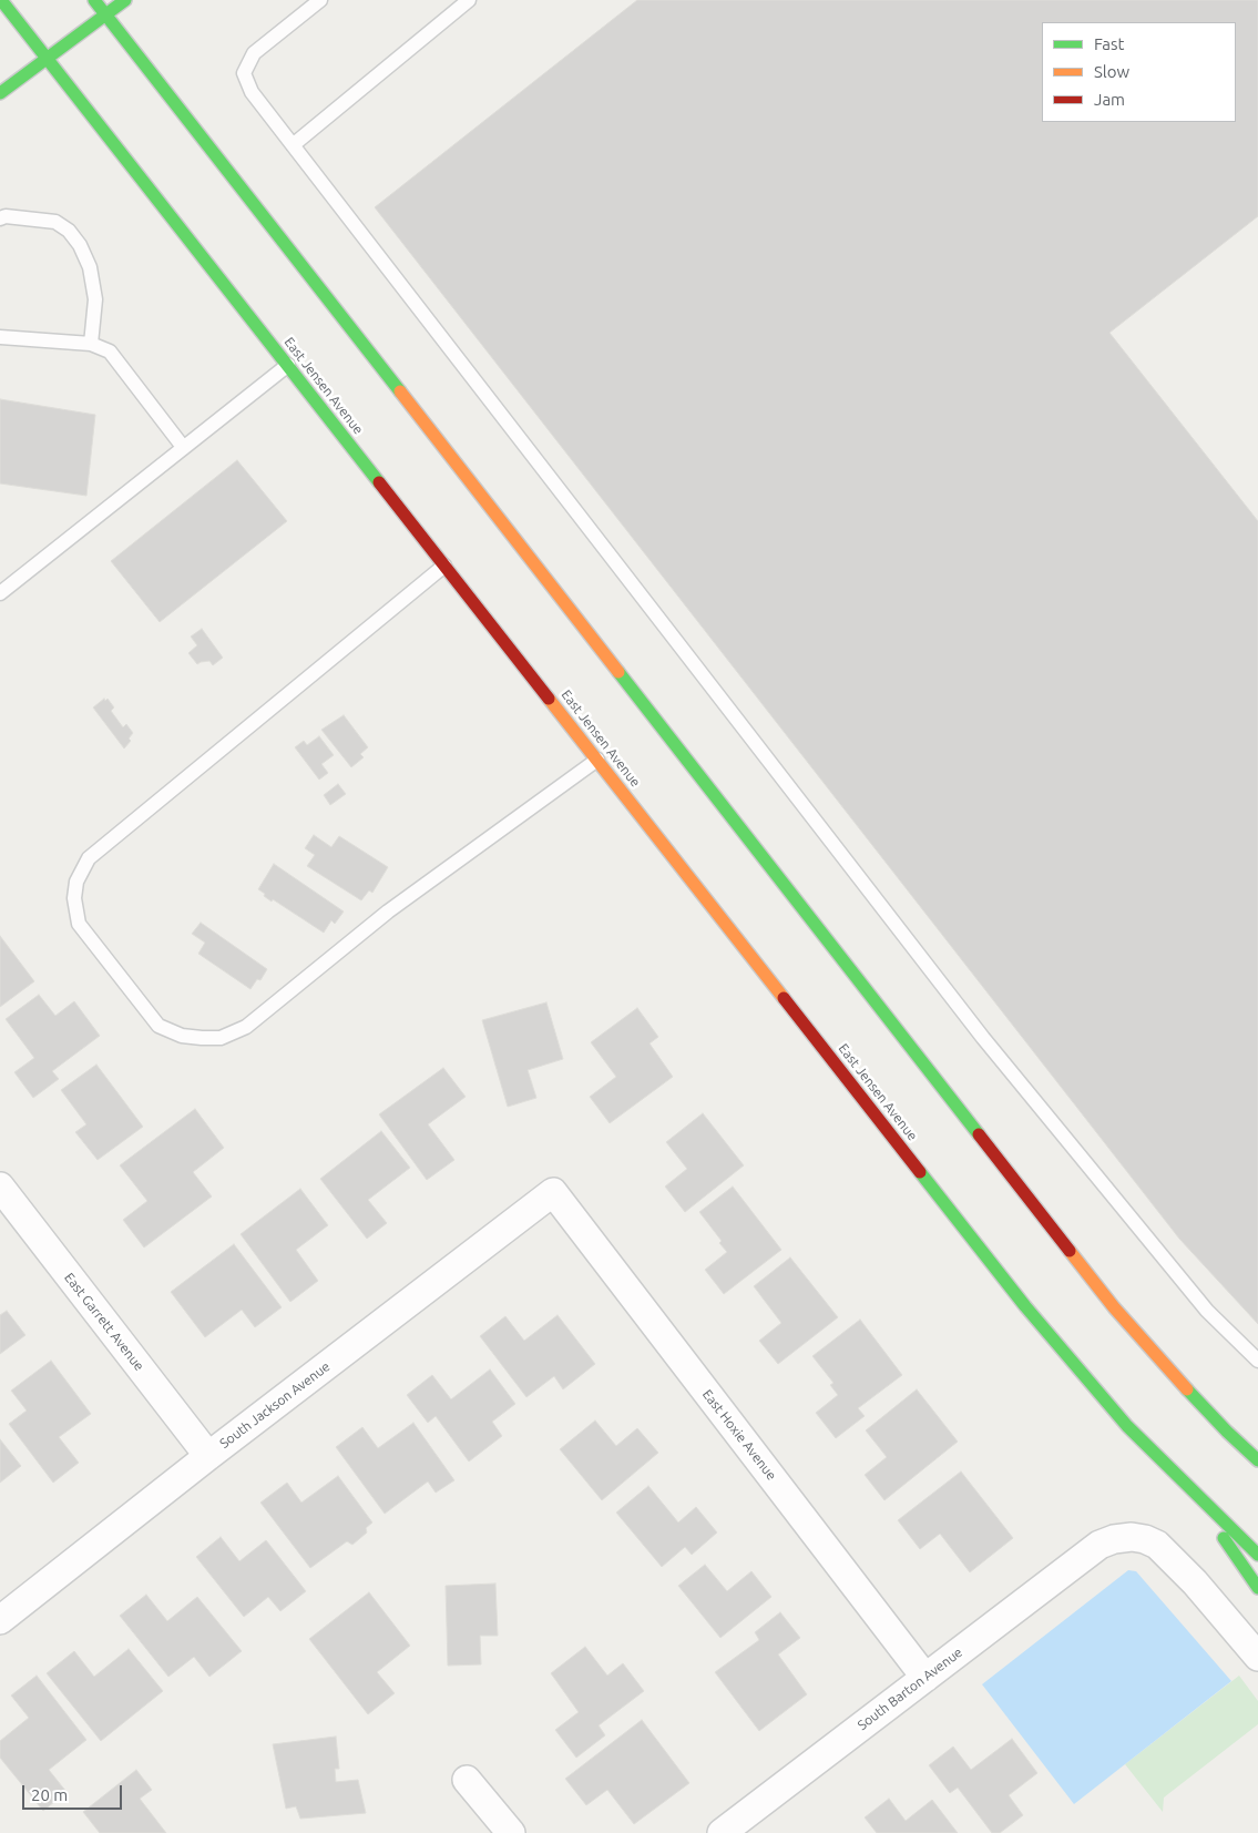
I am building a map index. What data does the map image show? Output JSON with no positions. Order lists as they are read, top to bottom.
{
  "streets": {
    "main road": ["East Jensen Avenue"],
    "street": [
      "East Garrett Avenue",
      "South Jackson Avenue",
      "East Hoxie Avenue",
      "South Barton Avenue"
    ]
  },
  "crossings": [
    ["East Garrett Avenue", "South Jackson Avenue"],
    ["South Jackson Avenue", "East Hoxie Avenue"],
    ["East Hoxie Avenue", "South Barton Avenue"]
  ],
  "legend": ["Fast", "Slow", "Jam"],
  "scale_bar": "20 m"
}
